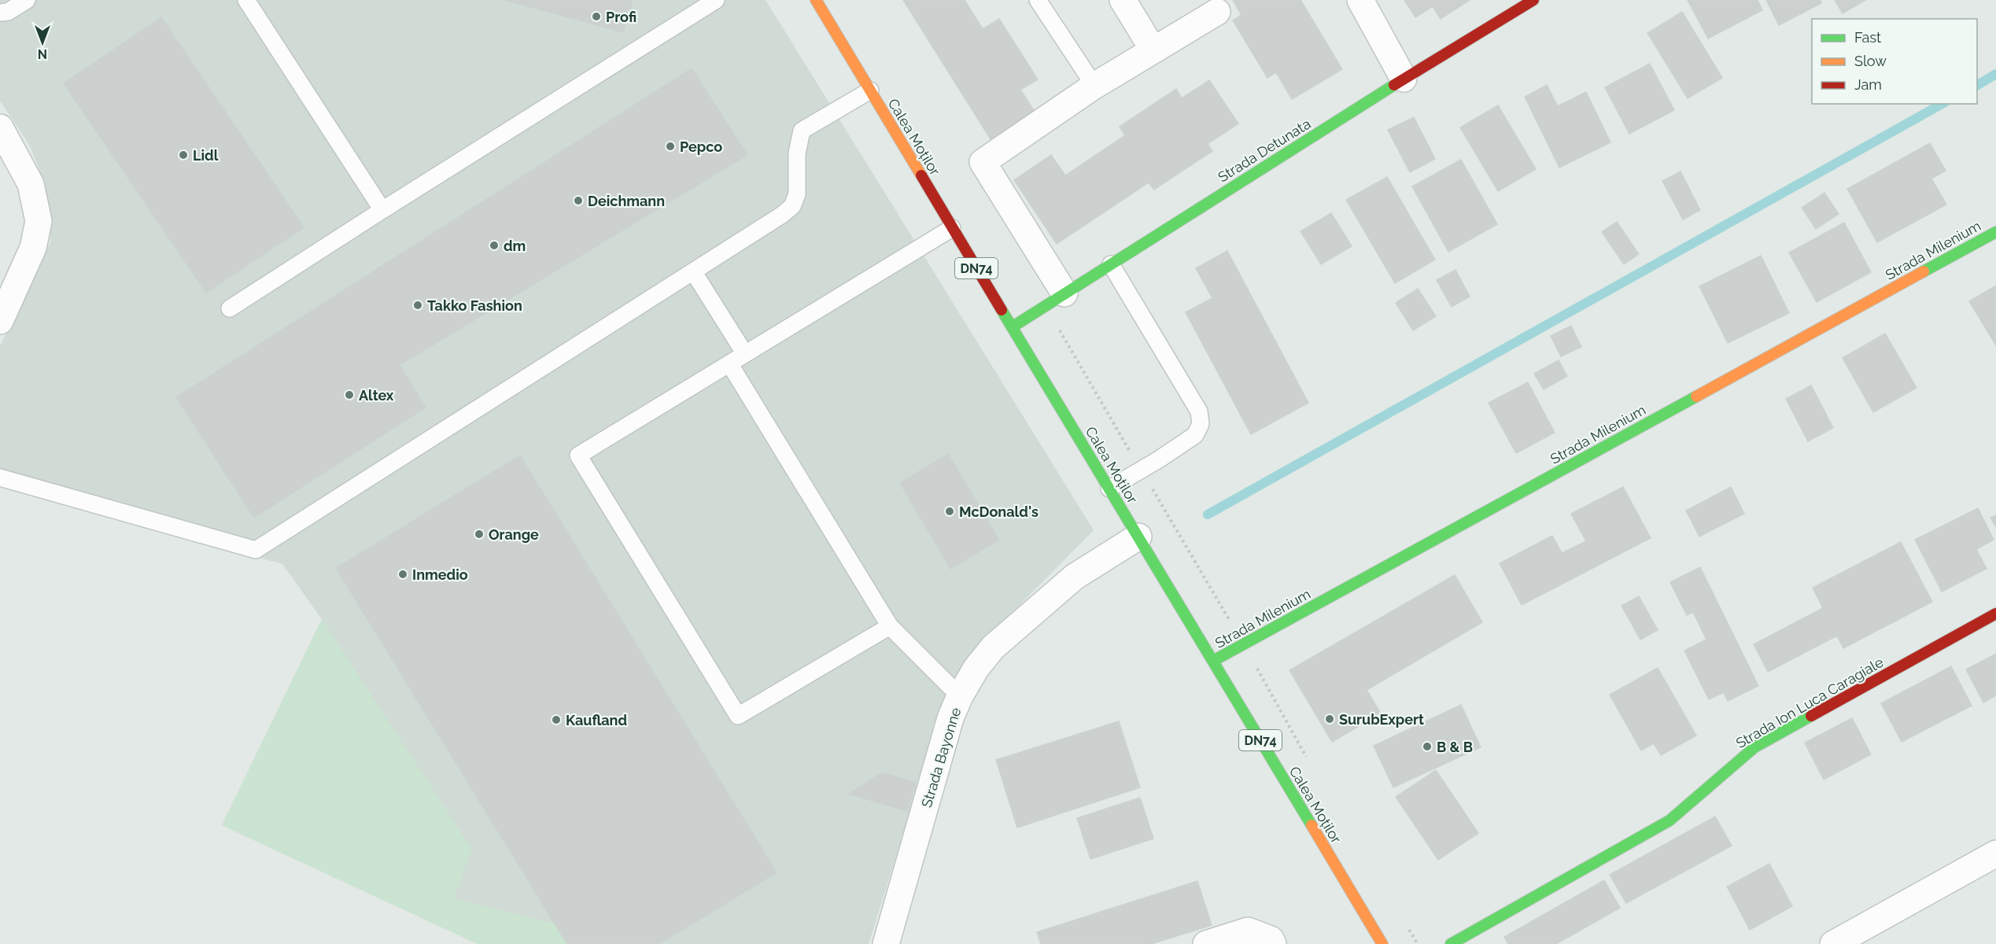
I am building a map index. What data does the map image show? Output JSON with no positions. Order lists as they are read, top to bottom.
{
  "streets": {
    "street": [
      "Calea Moților",
      "Strada Detunata",
      "Strada Milenium",
      "DN74",
      "Strada Ion Luca Caragiale",
      "Strada Bayonne"
    ]
  },
  "crossings": [
    ["Calea Moților", "Strada Detunata"],
    ["Calea Moților", "Strada Milenium"],
    ["Calea Moților", "Strada Bayonne"]
  ],
  "places": [
    "Profi",
    "Pepco",
    "Lidl",
    "Deichmann",
    "dm",
    "Takko Fashion",
    "Altex",
    "McDonald's",
    "Orange",
    "Inmedio",
    "SurubExpert",
    "Kaufland",
    "B & B"
  ],
  "legend": ["Fast", "Slow", "Jam"],
  "north": "bottom"
}
